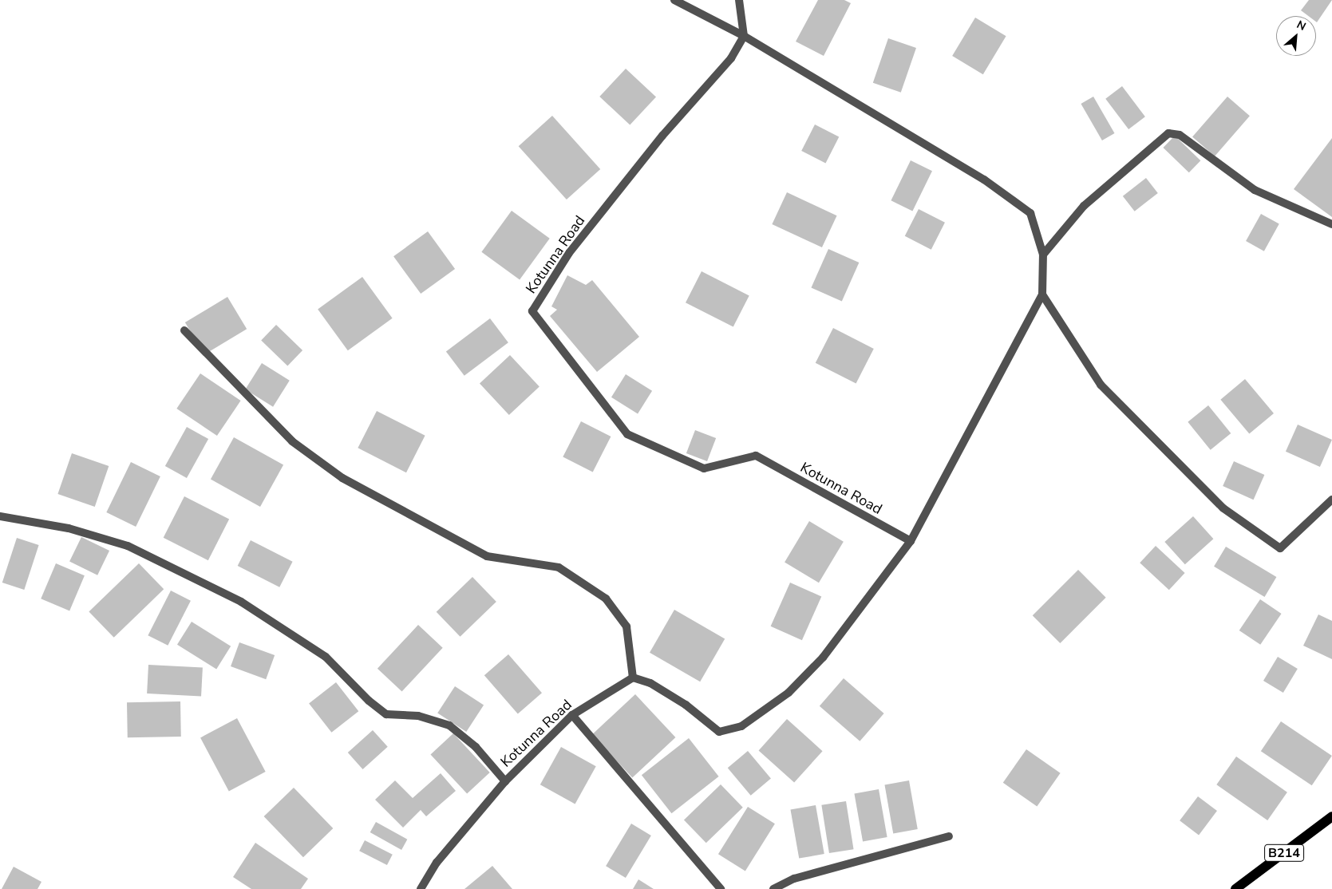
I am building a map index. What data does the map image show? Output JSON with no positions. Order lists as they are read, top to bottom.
{
  "streets": {
    "main road": ["B214"],
    "street": ["Kotunna Road"]
  },
  "north": "top right"
}
